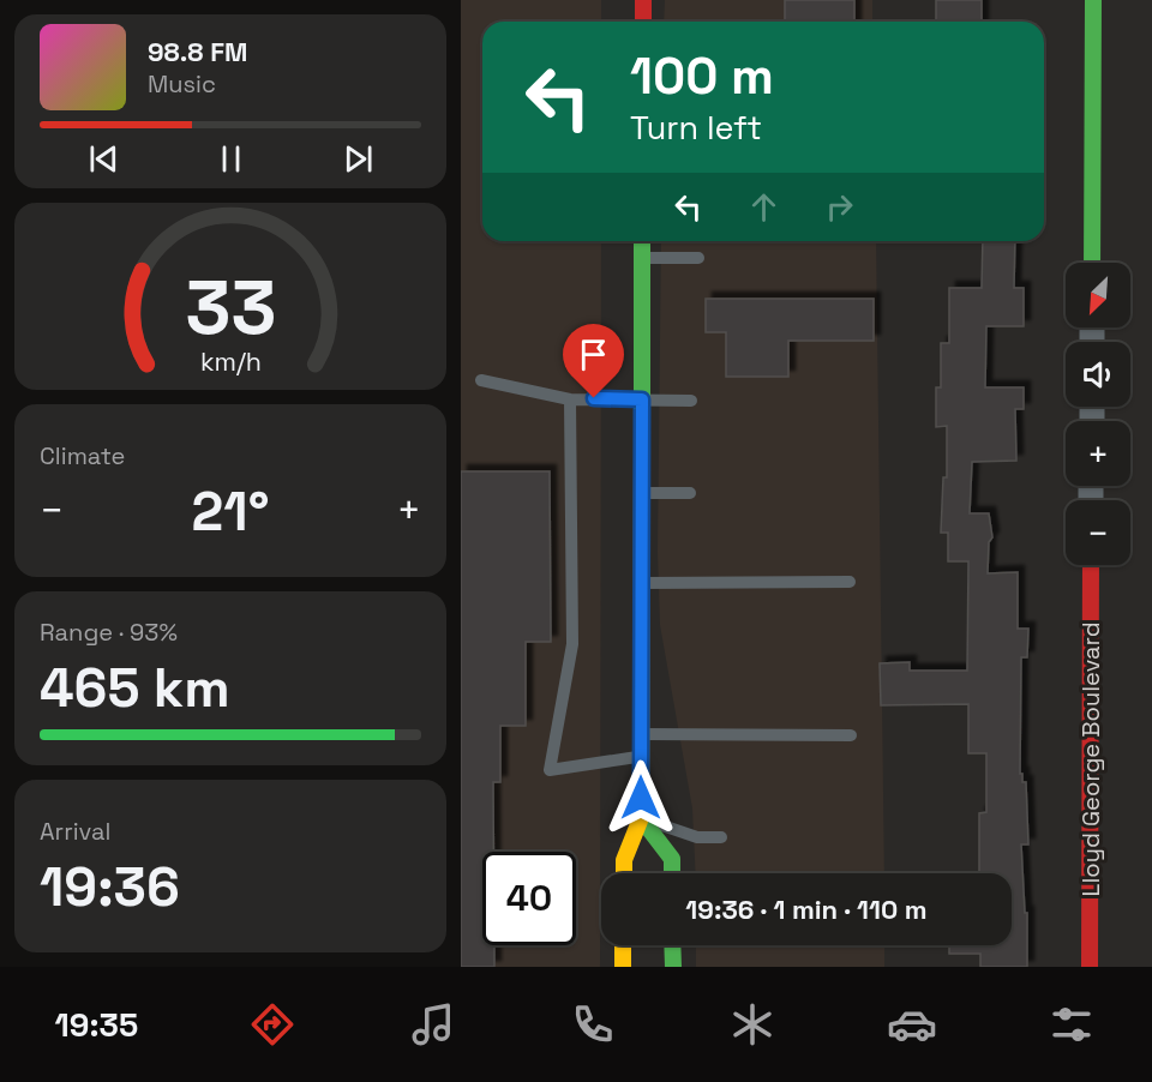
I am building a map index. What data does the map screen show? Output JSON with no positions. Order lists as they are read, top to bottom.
{
  "streets": {
    "street": ["Lloyd George Boulevard"]
  },
  "north": "bottom left",
  "page": {
    "turn": ["100 m", "Turn left"],
    "song": ["98.8 FM", "Music"],
    "map_buttons": ["+", "−"],
    "tile": [
      "Climate",
      ["Range · 93%", "465 km"],
      ["Arrival", "19:36"]
    ],
    "heat": ["−", "21°", "+"],
    "limit": "40",
    "trip": "19:36 · 1 min · 110 m",
    "tabs": "19:35",
    "gauge": ["33", "km/h"]
  }
}
